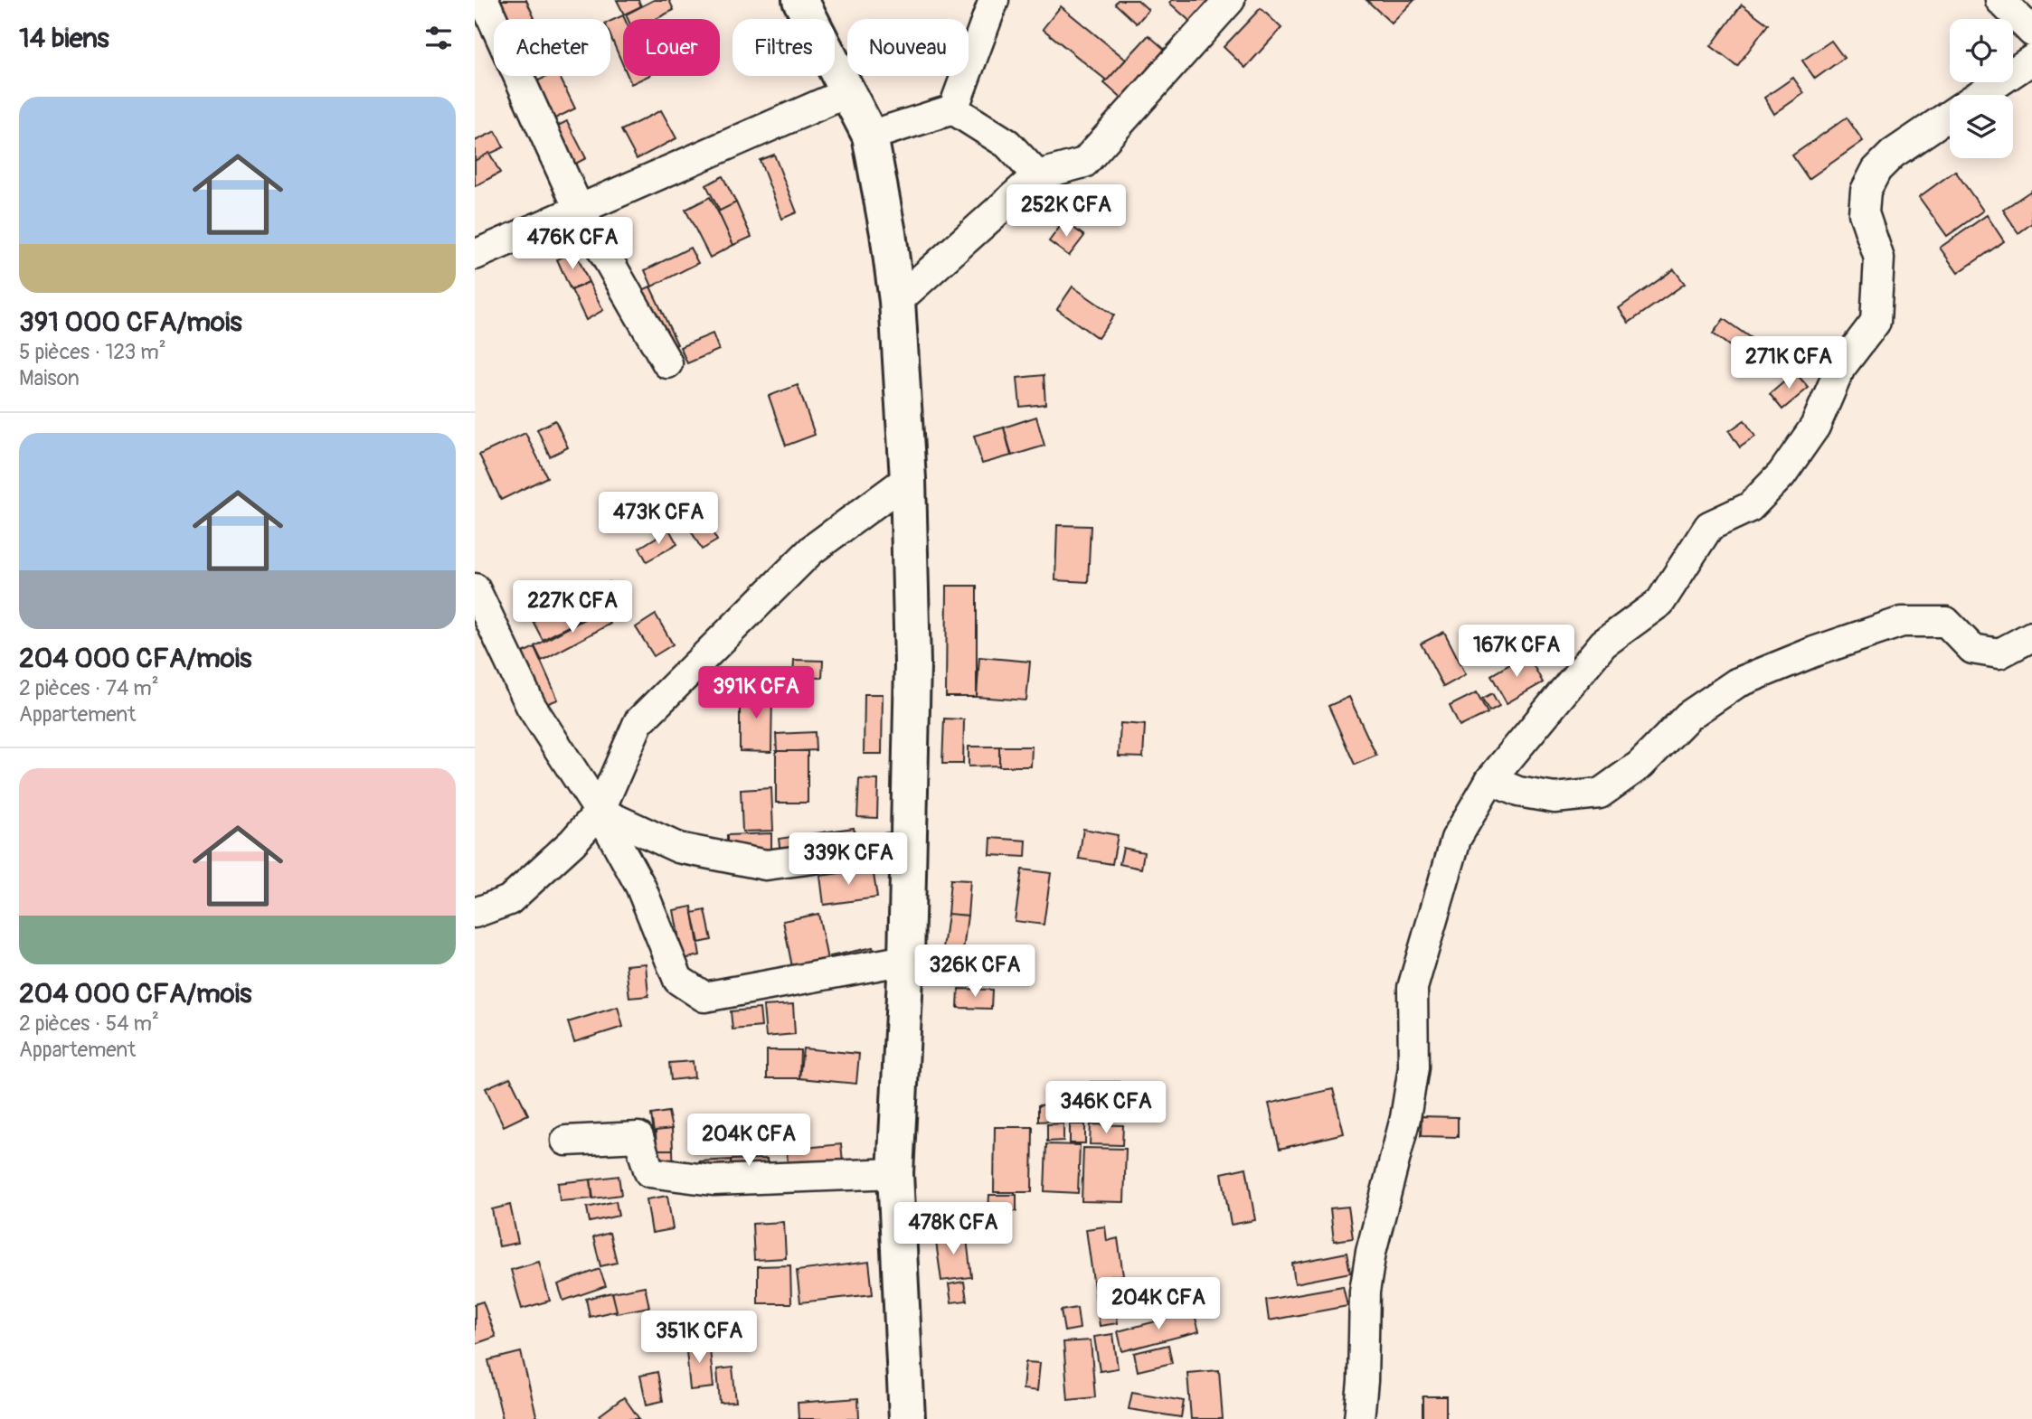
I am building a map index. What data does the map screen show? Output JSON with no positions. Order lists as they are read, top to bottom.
{
  "page": {
    "heading": "14 biens",
    "chip": [
      "Acheter",
      "Louer",
      "Filtres",
      "Nouveau"
    ],
    "list": [
      {
        "name": "391 000 CFA/mois",
        "note": "5 pièces · 123 m² · Maison"
      },
      {
        "name": "204 000 CFA/mois",
        "note": "2 pièces · 74 m² · Appartement"
      },
      {
        "name": "204 000 CFA/mois",
        "note": "2 pièces · 54 m² · Appartement"
      }
    ],
    "price": [
      "252K CFA",
      "476K CFA",
      "271K CFA",
      "473K CFA",
      "227K CFA",
      "167K CFA",
      "391K CFA",
      "339K CFA",
      "326K CFA",
      "346K CFA",
      "204K CFA",
      "478K CFA",
      "204K CFA",
      "351K CFA"
    ]
  }
}
